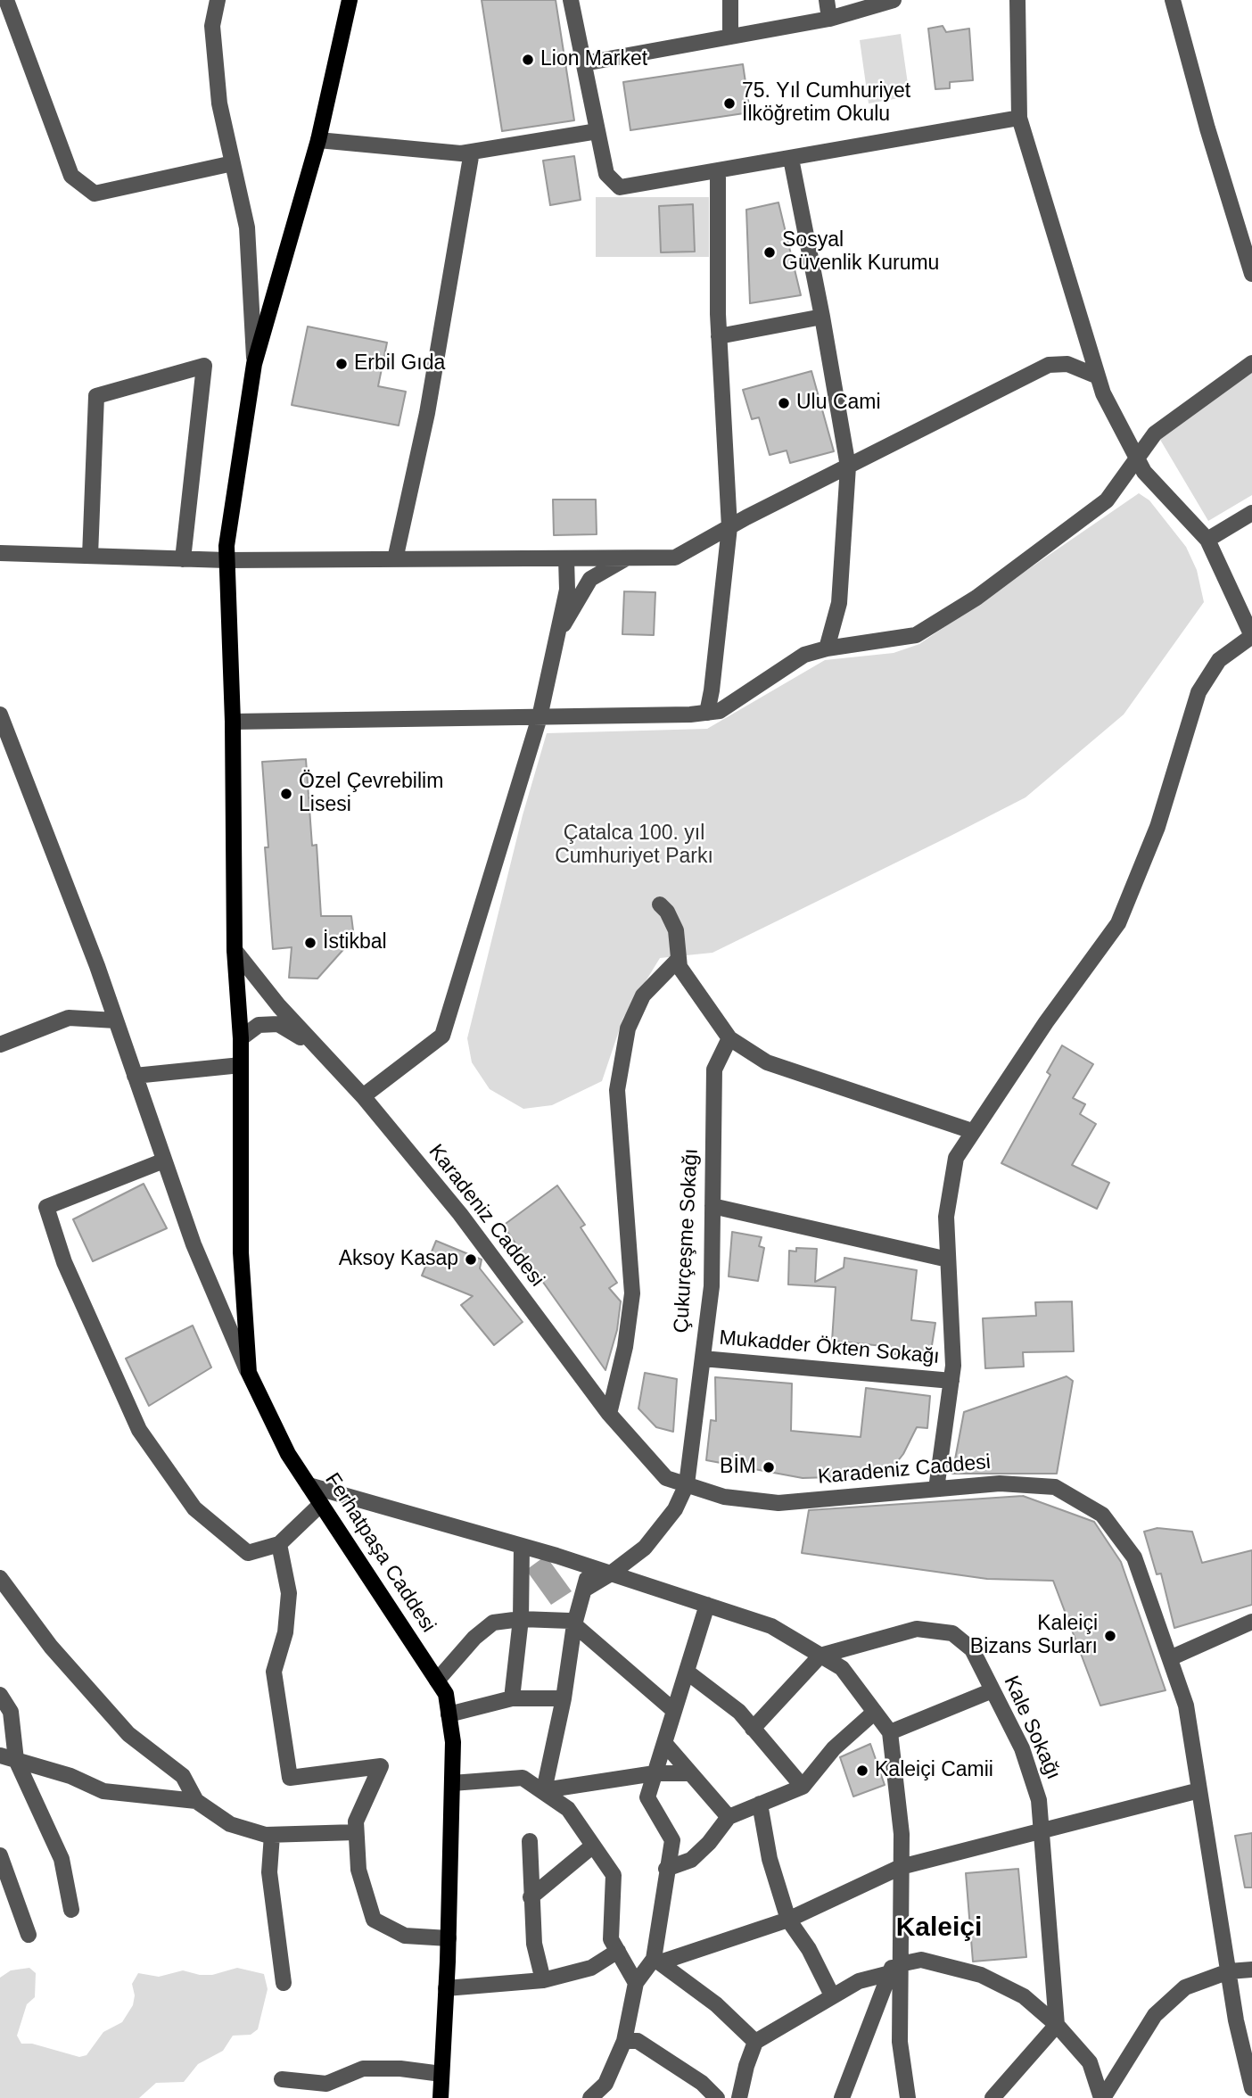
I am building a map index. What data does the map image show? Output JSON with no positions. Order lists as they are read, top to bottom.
{
  "streets": {
    "main road": ["Ferhatpaşa Caddesi"],
    "street": [
      "Karadeniz Caddesi",
      "Çukurçeşme Sokağı",
      "Mukadder Ökten Sokağı",
      "Kale Sokağı"
    ]
  },
  "crossings": [
    ["Karadeniz Caddesi", "Çukurçeşme Sokağı"],
    ["Karadeniz Caddesi", "Ferhatpaşa Caddesi"],
    ["Çukurçeşme Sokağı", "Mukadder Ökten Sokağı"]
  ],
  "districts": ["Kaleiçi"],
  "parks": ["Çatalca 100. yıl Cumhuriyet Parkı"],
  "places": [
    "Lion Market",
    "75. Yıl Cumhuriyet İlköğretim Okulu",
    "Sosyal Güvenlik Kurumu",
    "Erbil Gıda",
    "Ulu Cami",
    "Özel Çevrebilim Lisesi",
    "İstikbal",
    "Aksoy Kasap",
    "BİM",
    "Kaleiçi Bizans Surları",
    "Kaleiçi Camii"
  ]
}
